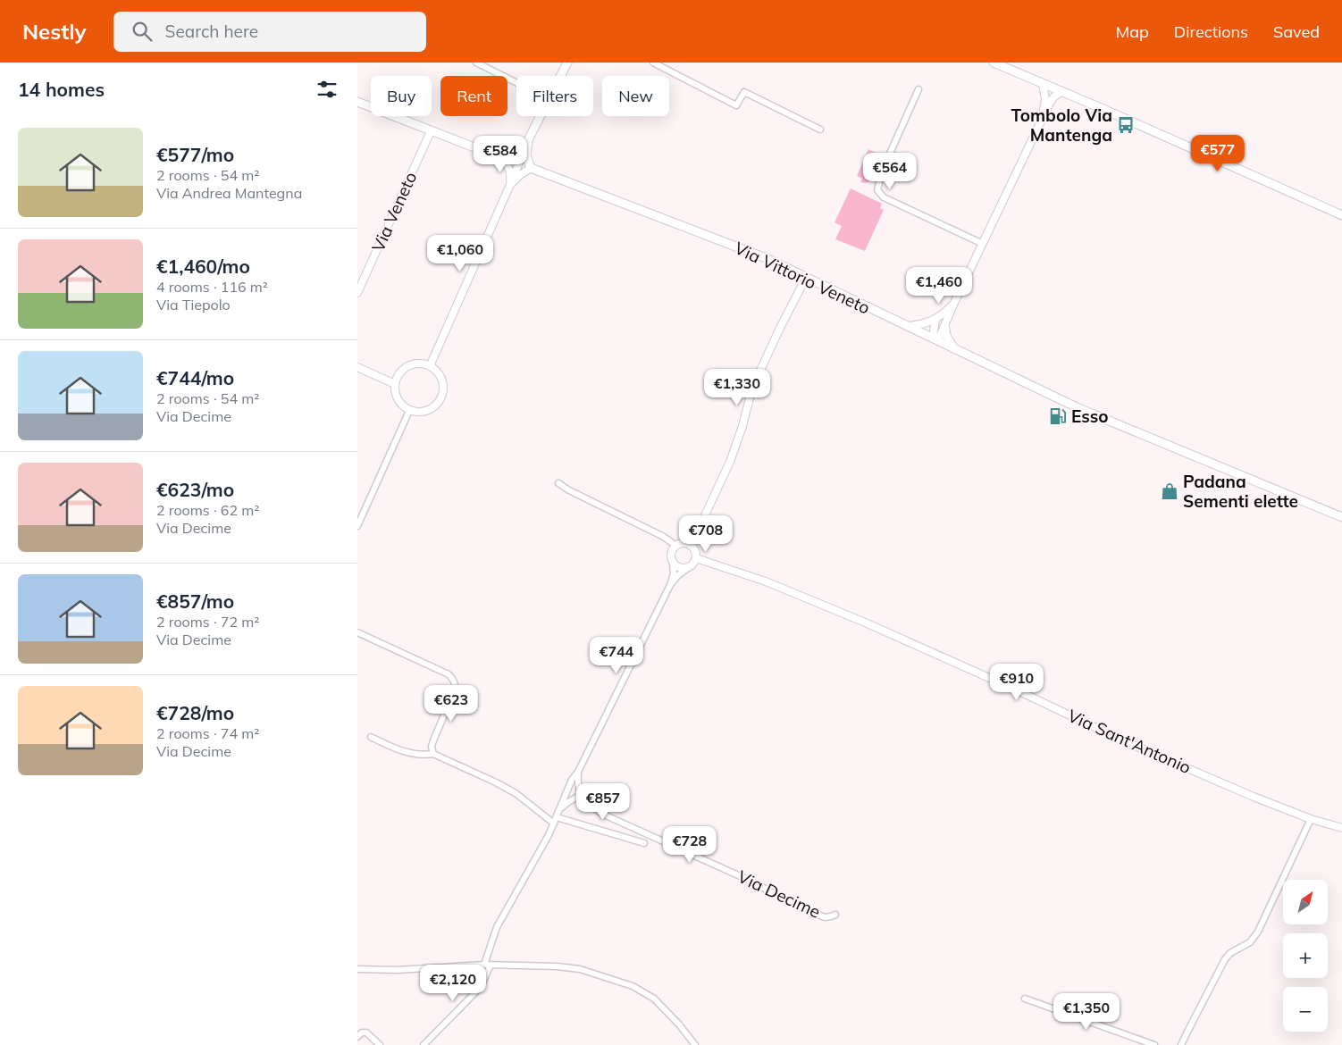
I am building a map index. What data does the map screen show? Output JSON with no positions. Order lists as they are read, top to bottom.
{
  "streets": {
    "main road": ["Via Vittorio Veneto"],
    "street": ["Via Veneto", "Via Sant'Antonio", "Via Decime"]
  },
  "places": {
    "bus stop": ["Tombolo Via Mantenga"],
    "fuel station": ["Esso"],
    "shop": ["Padana Sementi elette"]
  },
  "north": "top right",
  "page": {
    "header": "Nestly",
    "search": "Search here",
    "nav": ["Map", "Directions", "Saved"],
    "heading": "14 homes",
    "chip": [
      "Buy",
      "Rent",
      "Filters",
      "New"
    ],
    "list": [
      {
        "name": "€577/mo",
        "note": "2 rooms · 54 m² · Via Andrea Mantegna"
      },
      {
        "name": "€1,460/mo",
        "note": "4 rooms · 116 m² · Via Tiepolo"
      },
      {
        "name": "€744/mo",
        "note": "2 rooms · 54 m² · Via Decime"
      },
      {
        "name": "€623/mo",
        "note": "2 rooms · 62 m² · Via Decime"
      },
      {
        "name": "€857/mo",
        "note": "2 rooms · 72 m² · Via Decime"
      },
      {
        "name": "€728/mo",
        "note": "2 rooms · 74 m² · Via Decime"
      }
    ],
    "price": [
      "€577",
      "€584",
      "€564",
      "€1,060",
      "€1,460",
      "€1,330",
      "€708",
      "€744",
      "€910",
      "€623",
      "€857",
      "€728",
      "€2,120",
      "€1,350"
    ],
    "map_buttons": ["+", "−"]
  }
}
